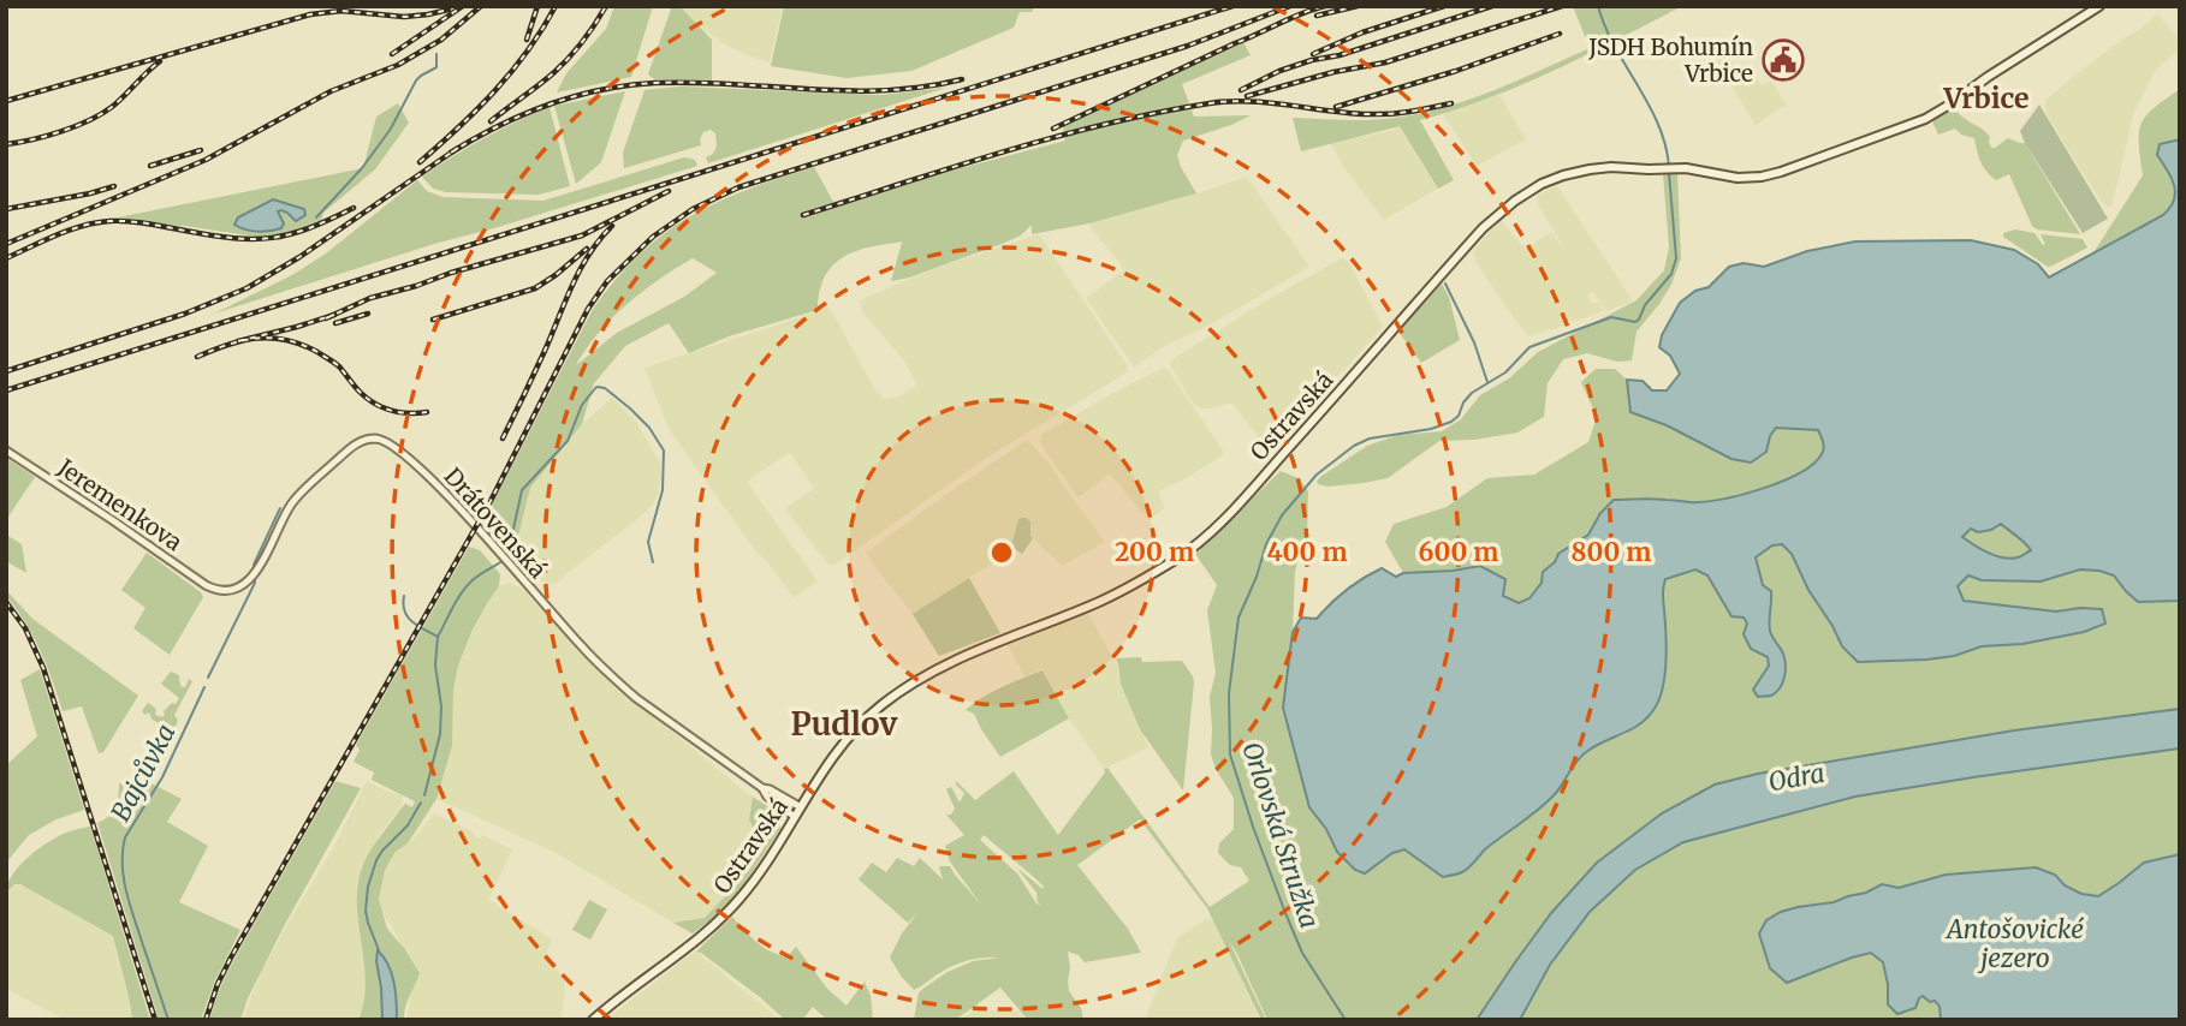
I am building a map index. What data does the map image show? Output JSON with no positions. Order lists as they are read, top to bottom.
{
  "streets": {
    "main road": ["Ostravská"],
    "street": ["Jeremenkova", "Drátovenská"]
  },
  "crossings": [
    ["Ostravská", "Drátovenská"],
    ["Jeremenkova", "Drátovenská"]
  ],
  "districts": ["Vrbice", "Pudlov"],
  "water": [
    "Bajcůvka",
    "Odra",
    "Orlovská Stružka",
    "Antošovické jezero"
  ],
  "places": {
    "public building": ["JSDH Bohumín Vrbice"]
  },
  "rings": [
    "200 m",
    "400 m",
    "600 m",
    "800 m"
  ]
}
